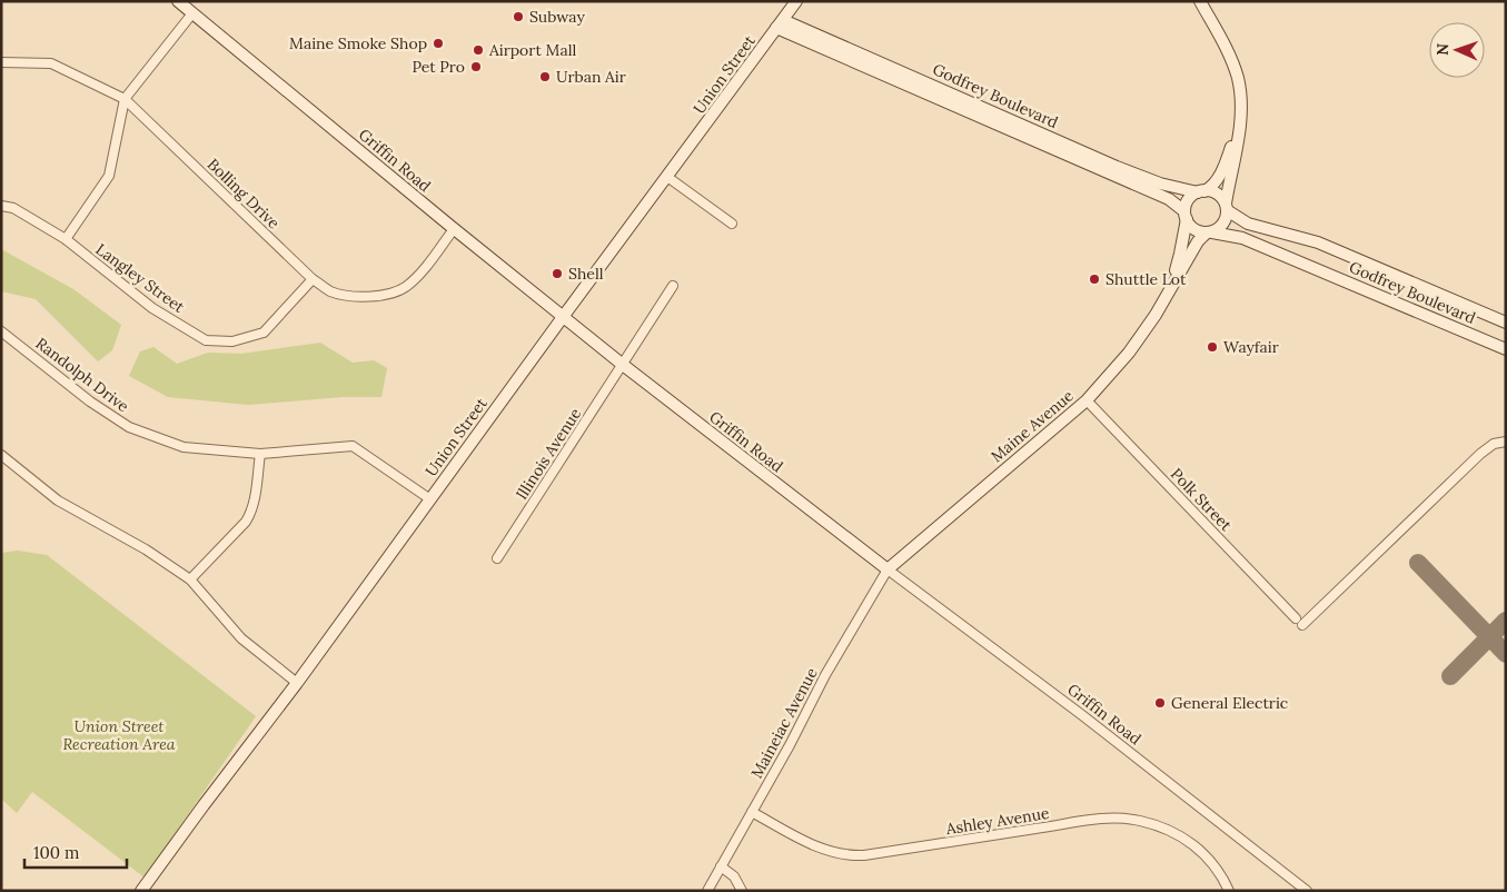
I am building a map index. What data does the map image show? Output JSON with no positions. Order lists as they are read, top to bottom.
{
  "streets": {
    "street": [
      "Union Street",
      "Godfrey Boulevard",
      "Griffin Road",
      "Bolling Drive",
      "Langley Street",
      "Randolph Drive",
      "Maine Avenue",
      "Illinois Avenue",
      "Polk Street",
      "Maineiac Avenue",
      "Ashley Avenue"
    ]
  },
  "crossings": [
    ["Union Street", "Godfrey Boulevard"],
    ["Union Street", "Griffin Road"],
    ["Union Street", "Randolph Drive"],
    ["Godfrey Boulevard", "Maine Avenue"],
    ["Griffin Road", "Bolling Drive"],
    ["Griffin Road", "Maine Avenue"],
    ["Griffin Road", "Illinois Avenue"],
    ["Griffin Road", "Maineiac Avenue"],
    ["Bolling Drive", "Langley Street"],
    ["Maine Avenue", "Polk Street"],
    ["Maine Avenue", "Maineiac Avenue"],
    ["Maineiac Avenue", "Ashley Avenue"]
  ],
  "parks": ["Union Street Recreation Area"],
  "places": [
    "Subway",
    "Maine Smoke Shop",
    "Airport Mall",
    "Pet Pro",
    "Urban Air",
    "Shell",
    "Shuttle Lot",
    "Wayfair",
    "General Electric"
  ],
  "scale_bar": "100 m",
  "north": "left"
}
